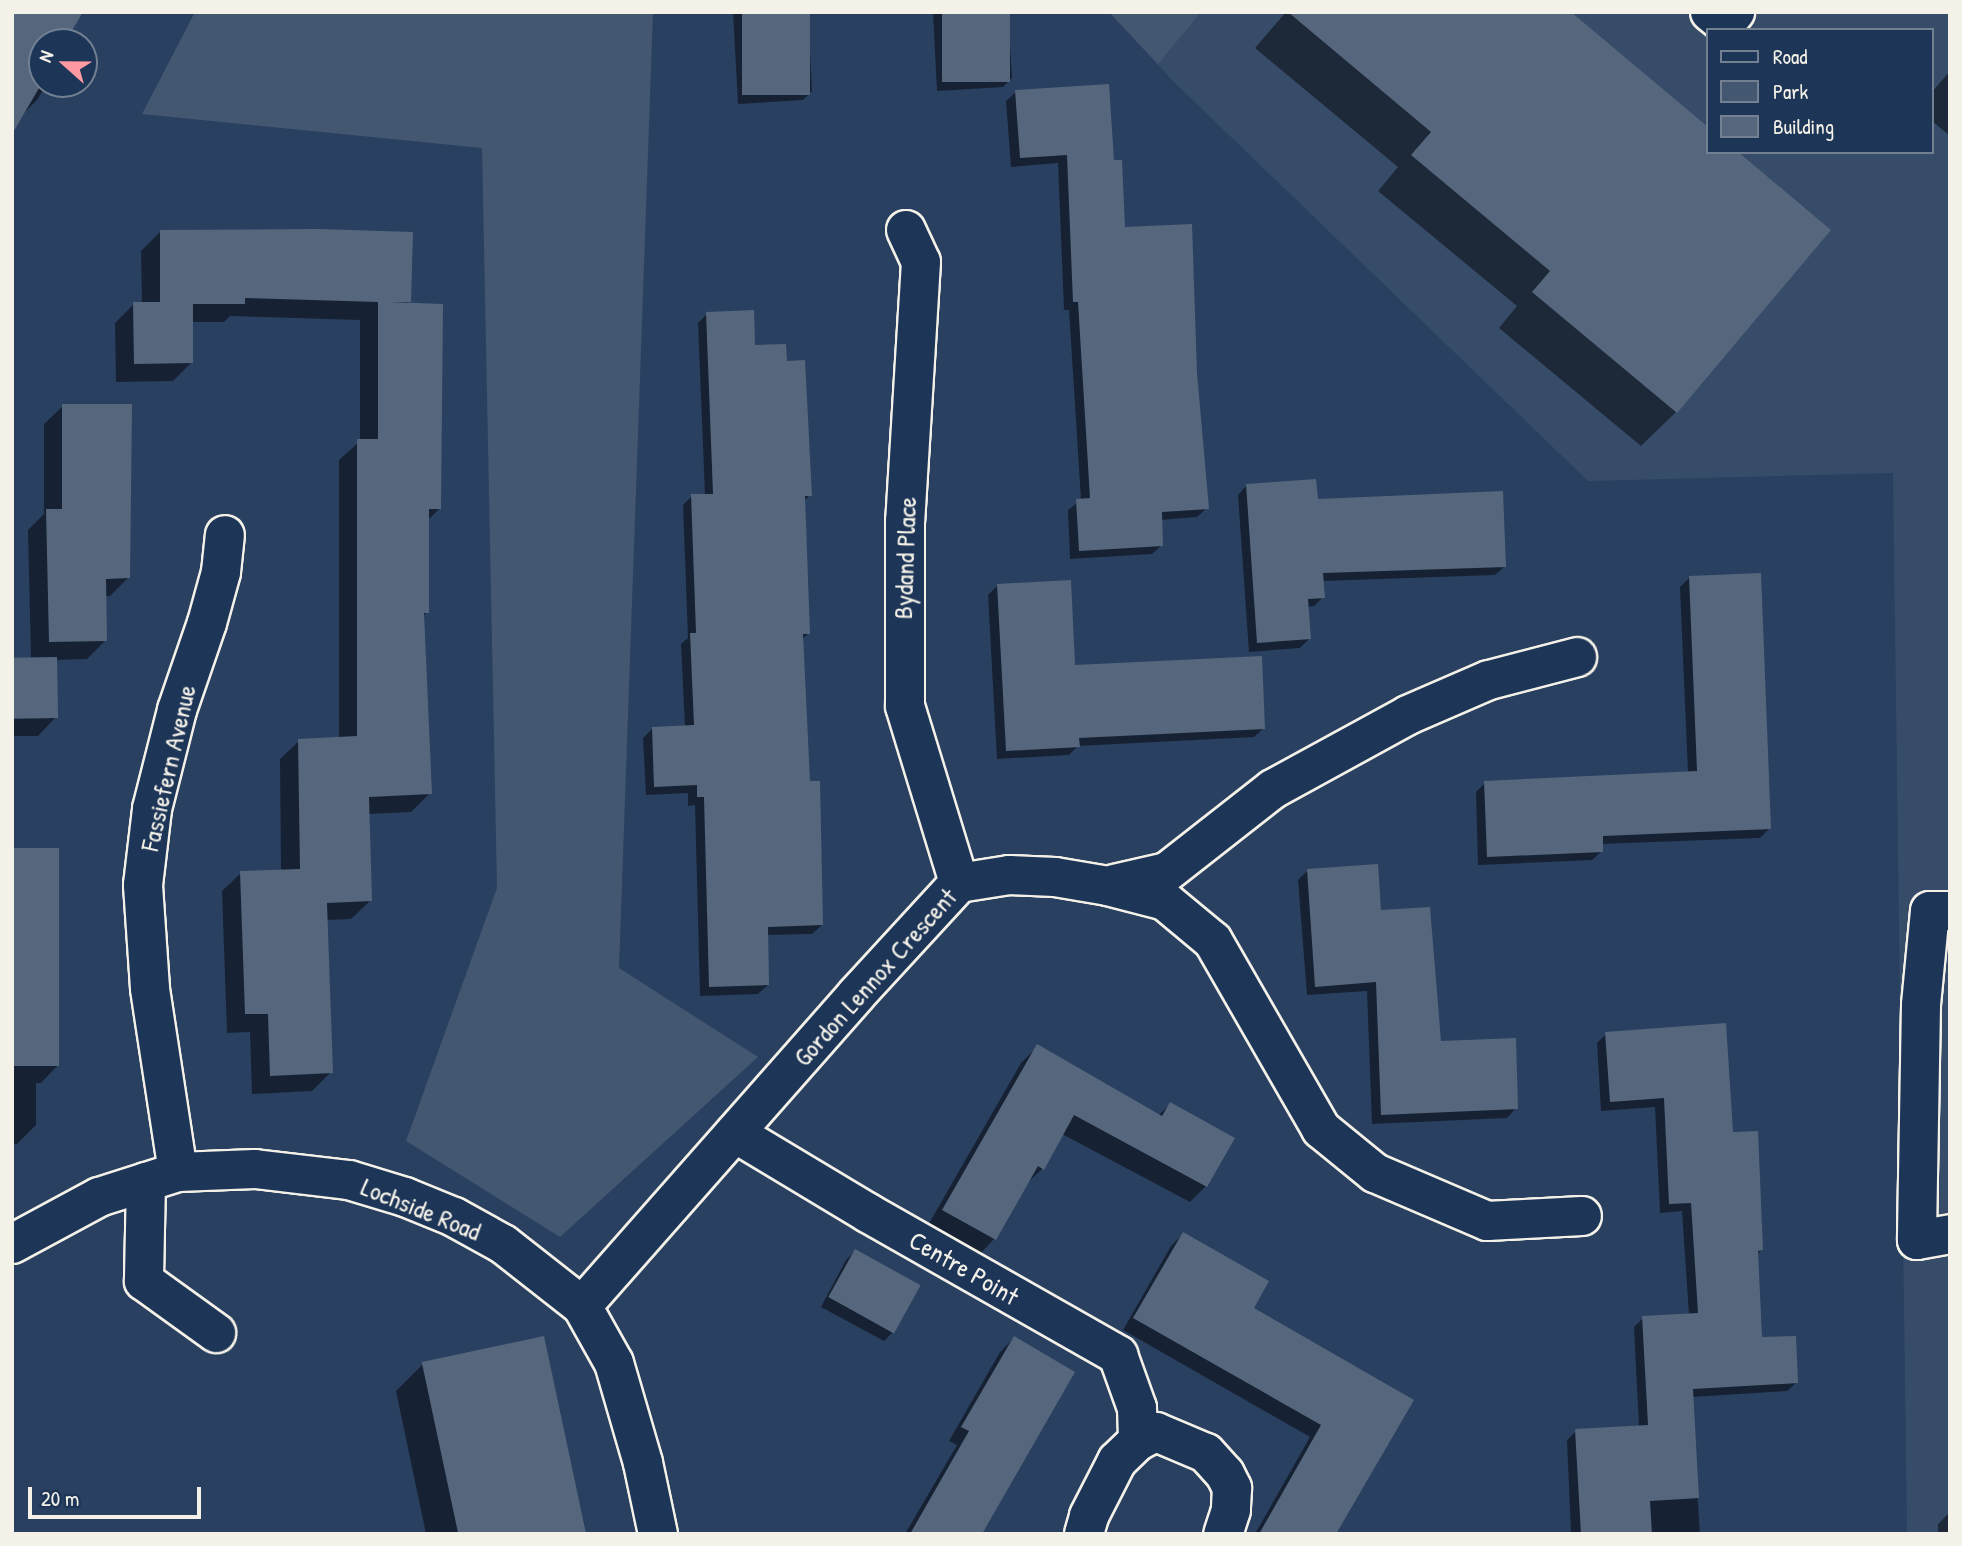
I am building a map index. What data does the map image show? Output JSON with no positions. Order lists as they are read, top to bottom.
{
  "streets": {
    "street": [
      "Bydand Place",
      "Fassiefern Avenue",
      "Gordon Lennox Crescent",
      "Lochside Road",
      "Centre Point"
    ]
  },
  "crossings": [
    ["Bydand Place", "Gordon Lennox Crescent"],
    ["Fassiefern Avenue", "Lochside Road"],
    ["Gordon Lennox Crescent", "Lochside Road"],
    ["Gordon Lennox Crescent", "Centre Point"]
  ],
  "legend": ["Road", "Park", "Building"],
  "scale_bar": "20 m",
  "north": "left"
}
